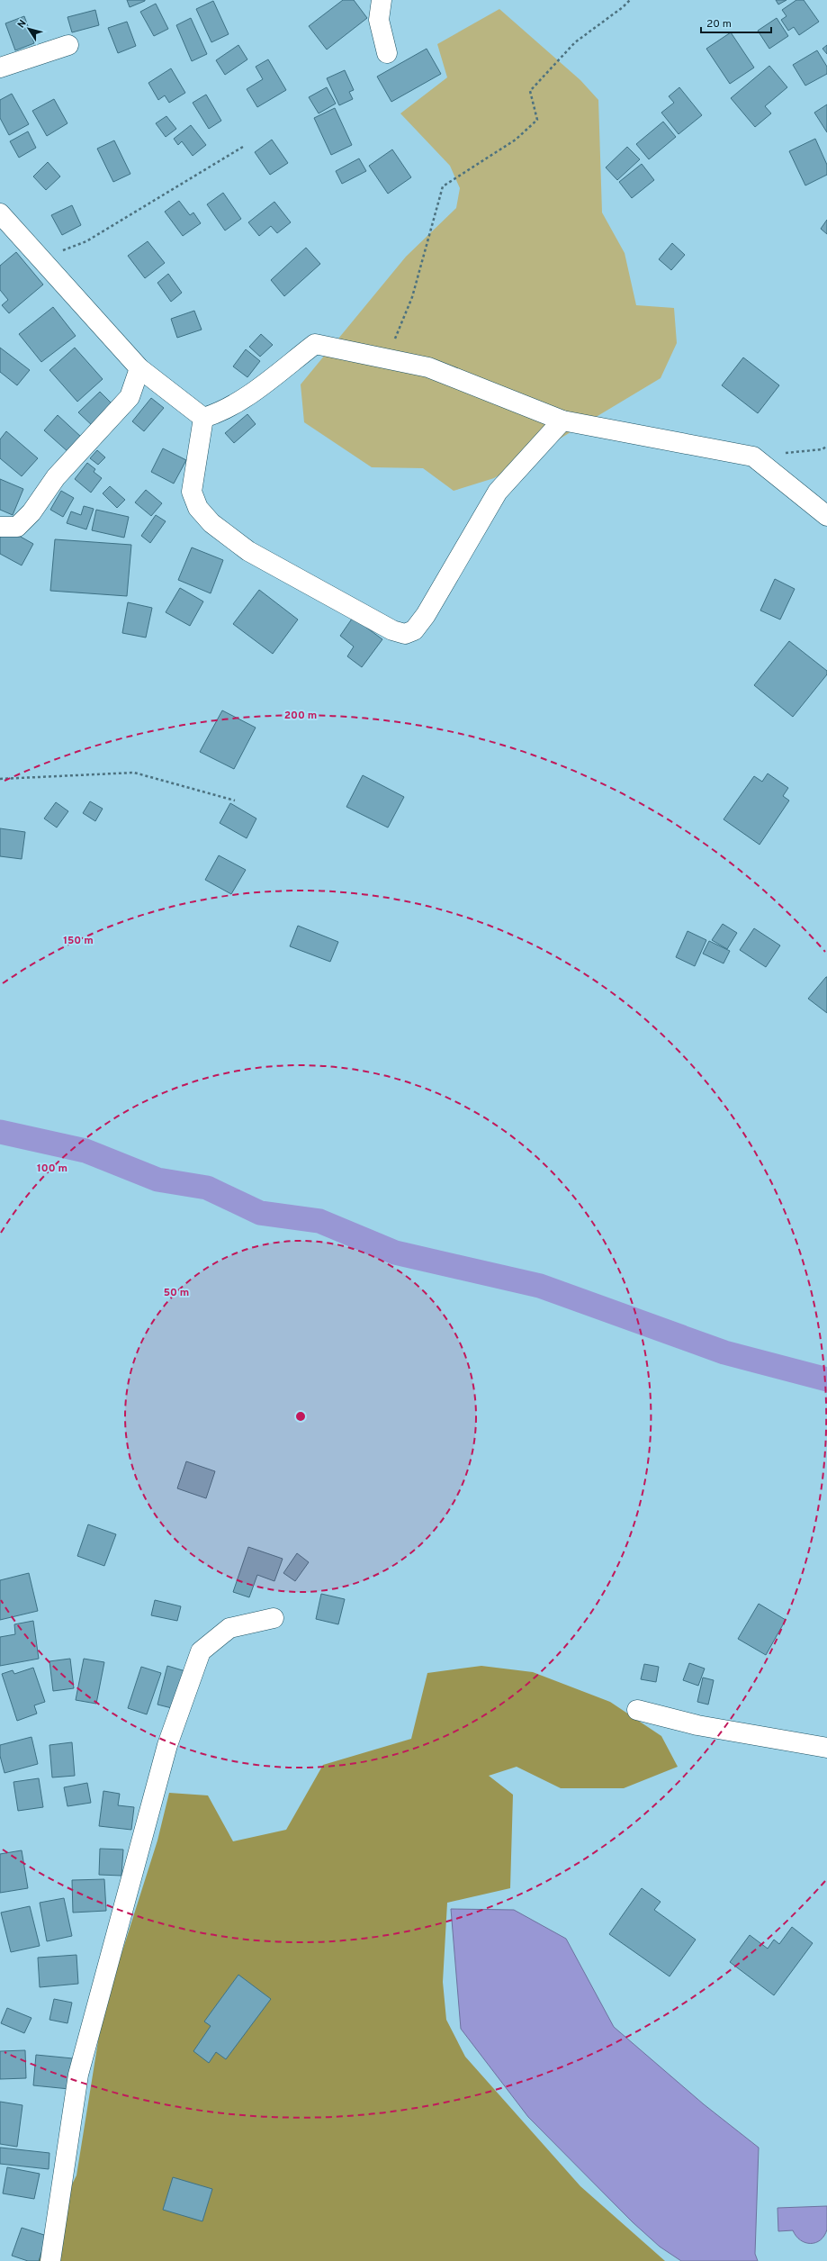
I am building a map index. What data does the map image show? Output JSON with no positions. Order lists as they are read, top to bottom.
{
  "scale_bar": "20 m",
  "north": "top left",
  "rings": [
    "200 m",
    "150 m",
    "100 m",
    "50 m"
  ]
}
